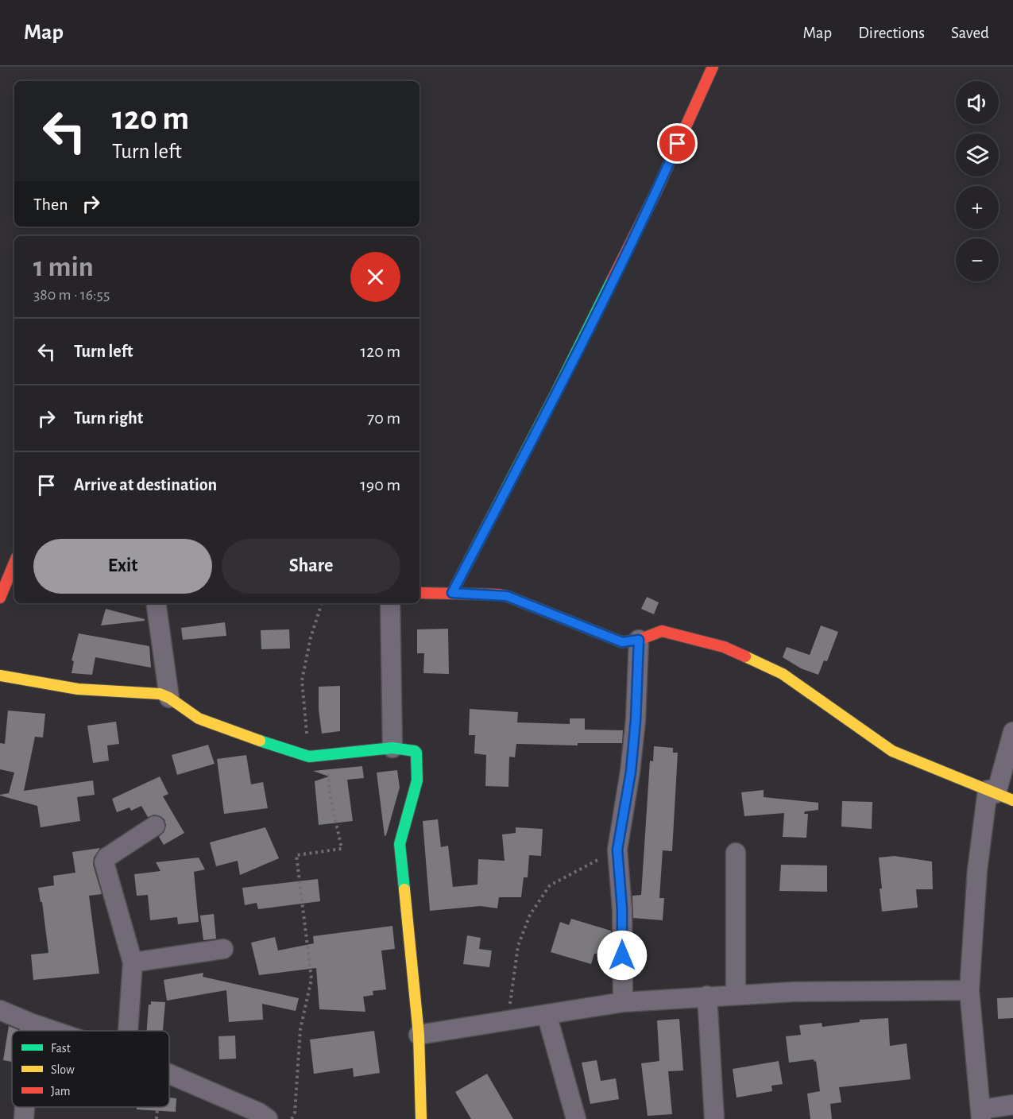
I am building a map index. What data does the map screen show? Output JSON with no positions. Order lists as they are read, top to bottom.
{
  "legend": ["Fast", "Slow", "Jam"],
  "page": {
    "header": "Map",
    "nav": ["Map", "Directions", "Saved"],
    "map_buttons": ["+", "−"],
    "turn": ["120 m", "Turn left"],
    "then": "Then",
    "heading": ["1 min", "380 m · 16:55"],
    "list": [
      {
        "name": "Turn left",
        "value": "120 m"
      },
      {
        "name": "Turn right",
        "value": "70 m"
      },
      {
        "name": "Arrive at destination",
        "value": "190 m"
      }
    ],
    "buttons": ["Exit", "Share"]
  }
}
